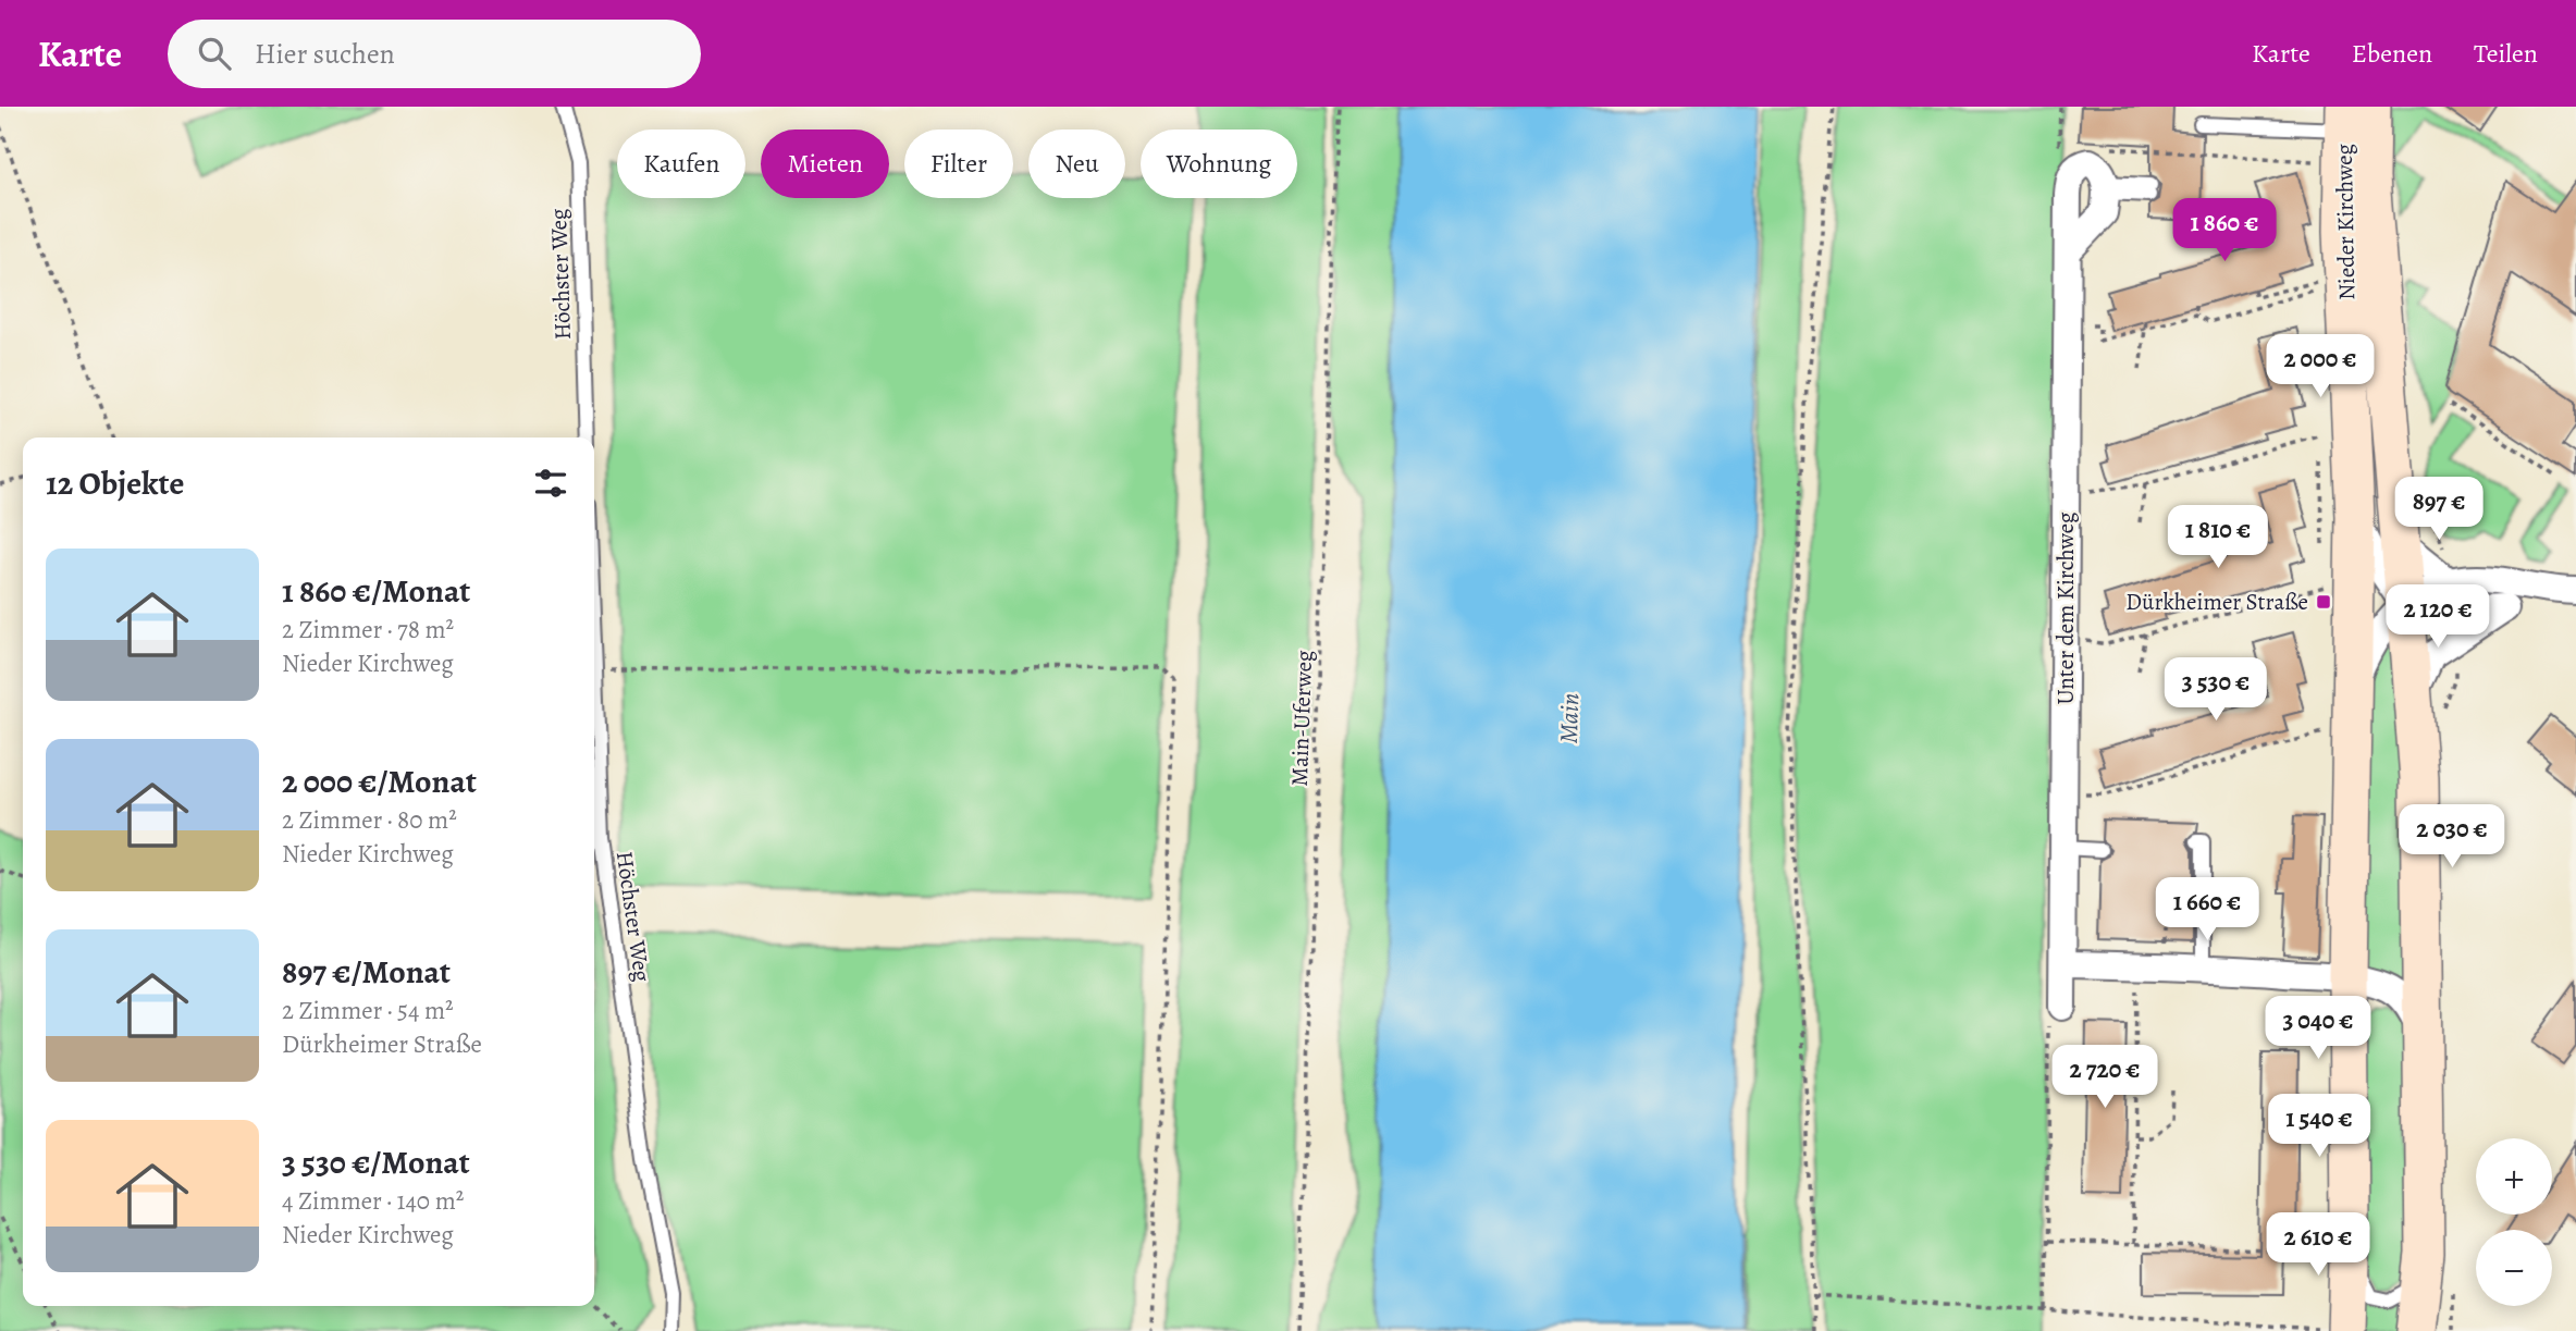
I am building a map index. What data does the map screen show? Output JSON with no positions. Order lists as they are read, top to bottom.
{
  "streets": {
    "main road": ["Nieder Kirchweg"],
    "street": ["Unter dem Kirchweg"],
    "lane": ["Höchster Weg"],
    "path": ["Main-Uferweg"]
  },
  "water": ["Main"],
  "places": {
    "transit": ["Dürkheimer Straße"]
  },
  "page": {
    "header": "Karte",
    "search": "Hier suchen",
    "nav": ["Karte", "Ebenen", "Teilen"],
    "chip": [
      "Kaufen",
      "Mieten",
      "Filter",
      "Neu",
      "Wohnung"
    ],
    "price": [
      "1 860 €",
      "2 000 €",
      "897 €",
      "1 810 €",
      "2 120 €",
      "3 530 €",
      "2 030 €",
      "1 660 €",
      "3 040 €",
      "2 720 €",
      "1 540 €",
      "2 610 €"
    ],
    "heading": "12 Objekte",
    "list": [
      {
        "name": "1 860 €/Monat",
        "note": "2 Zimmer · 78 m² · Nieder Kirchweg"
      },
      {
        "name": "2 000 €/Monat",
        "note": "2 Zimmer · 80 m² · Nieder Kirchweg"
      },
      {
        "name": "897 €/Monat",
        "note": "2 Zimmer · 54 m² · Dürkheimer Straße"
      },
      {
        "name": "3 530 €/Monat",
        "note": "4 Zimmer · 140 m² · Nieder Kirchweg"
      }
    ],
    "map_buttons": ["+", "−"]
  }
}
